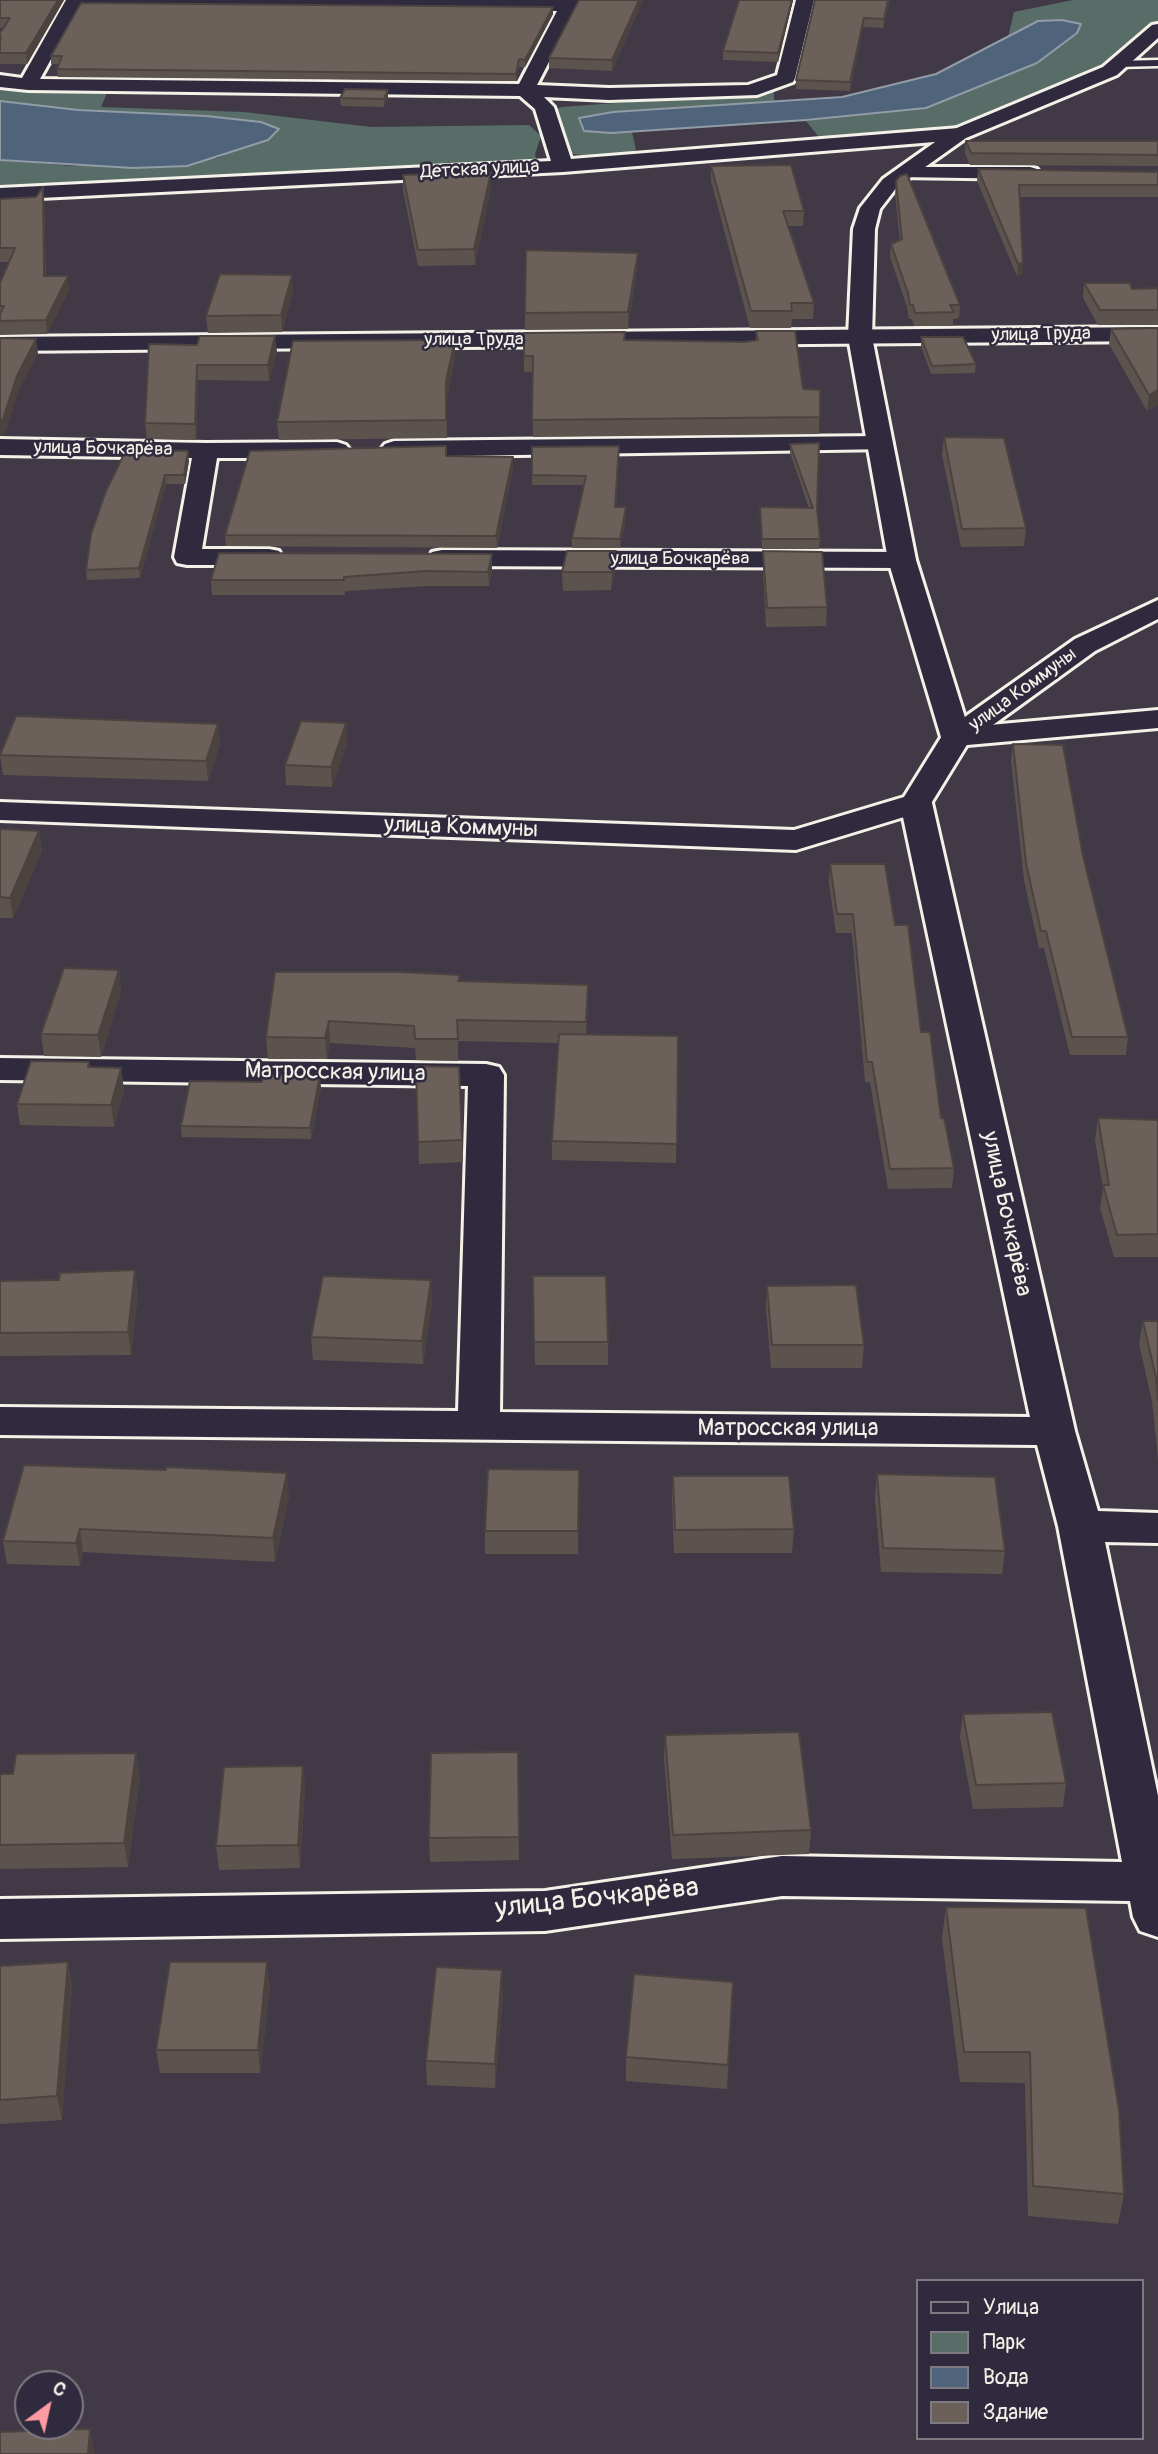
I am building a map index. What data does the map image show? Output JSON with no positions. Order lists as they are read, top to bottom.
{
  "streets": {
    "street": [
      "Детская улица",
      "улица Труда",
      "улица Бочкарёва",
      "улица Коммуны",
      "Матросская улица"
    ]
  },
  "crossings": [
    ["улица Бочкарёва", "улица Коммуны"],
    ["улица Бочкарёва", "Матросская улица"]
  ],
  "legend": [
    "Улица",
    "Парк",
    "Вода",
    "Здание"
  ],
  "north": "top right"
}
